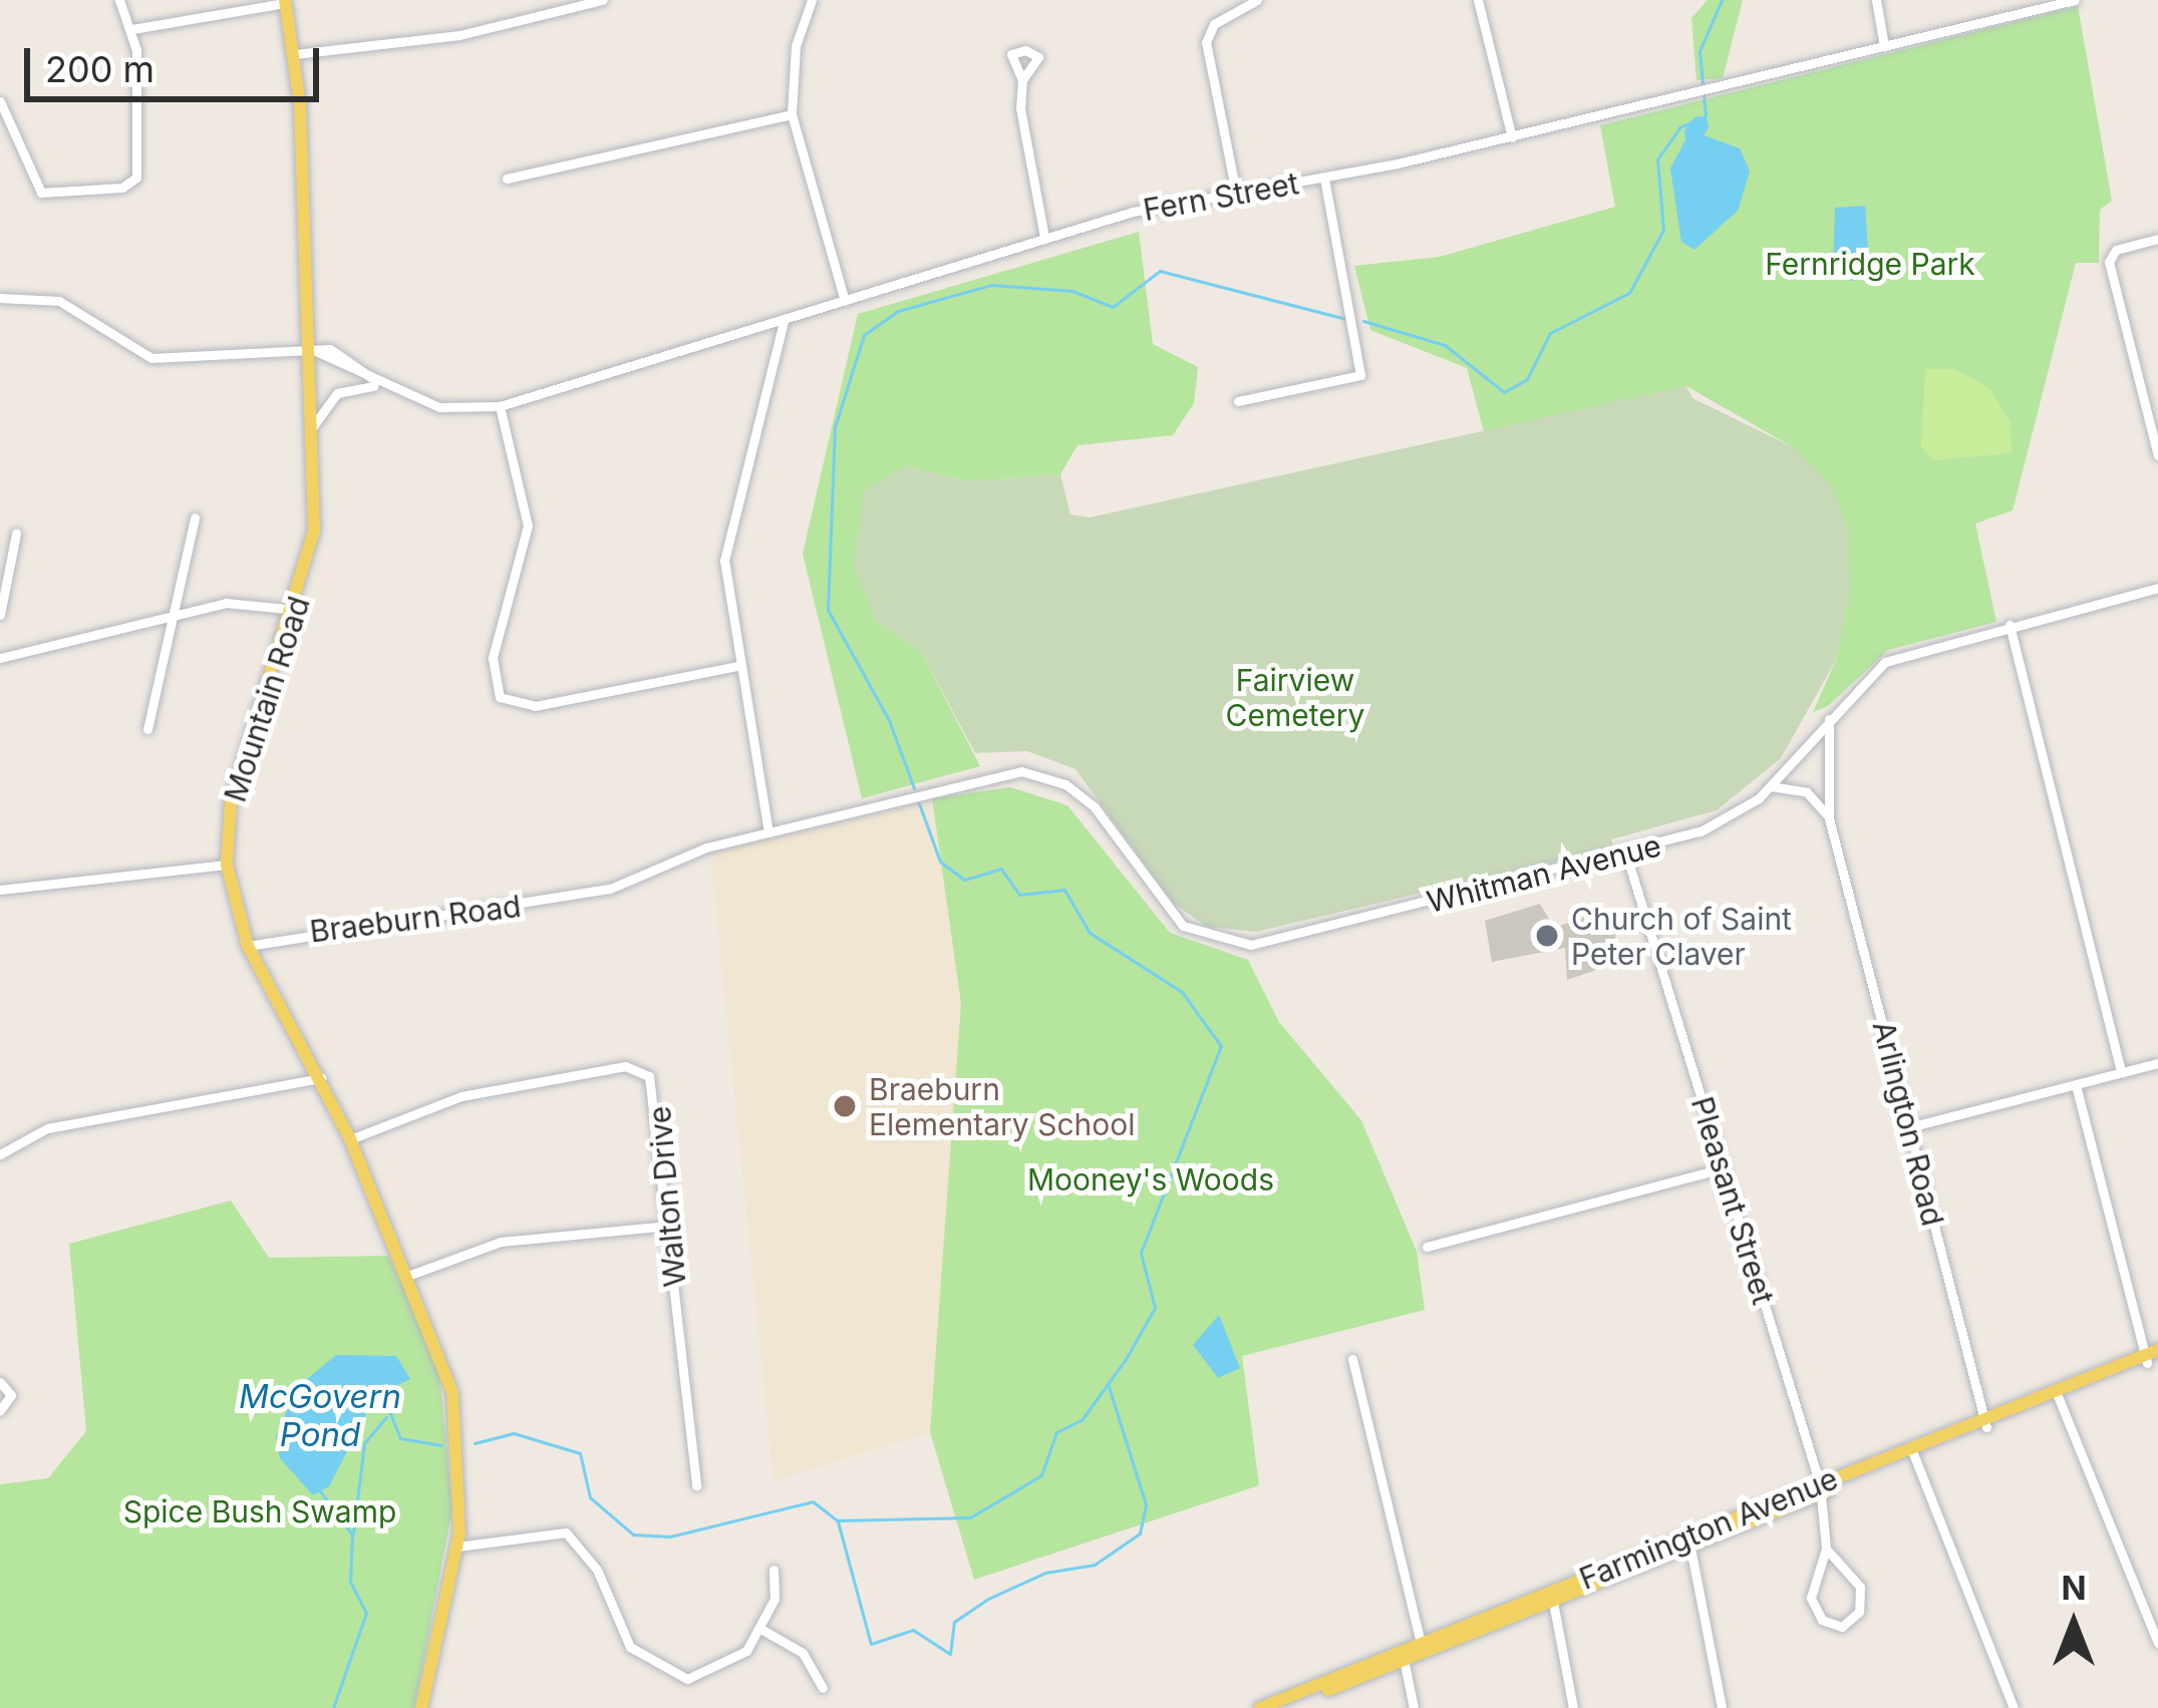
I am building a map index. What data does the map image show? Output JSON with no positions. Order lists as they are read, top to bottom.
{
  "streets": {
    "main road": ["Mountain Road", "Farmington Avenue"],
    "street": [
      "Fern Street",
      "Whitman Avenue",
      "Braeburn Road",
      "Arlington Road",
      "Walton Drive",
      "Pleasant Street"
    ]
  },
  "crossings": [
    ["Fern Street", "Mountain Road"],
    ["Mountain Road", "Braeburn Road"],
    ["Mountain Road", "Walton Drive"],
    ["Whitman Avenue", "Braeburn Road"],
    ["Whitman Avenue", "Arlington Road"],
    ["Whitman Avenue", "Pleasant Street"],
    ["Arlington Road", "Farmington Avenue"],
    ["Pleasant Street", "Farmington Avenue"]
  ],
  "water": ["McGovern Pond"],
  "parks": [
    "Fernridge Park",
    "Fairview Cemetery",
    "Mooney's Woods",
    "Spice Bush Swamp"
  ],
  "places": ["Church of Saint Peter Claver", "Braeburn Elementary School"],
  "scale_bar": "200 m",
  "north": "top"
}
